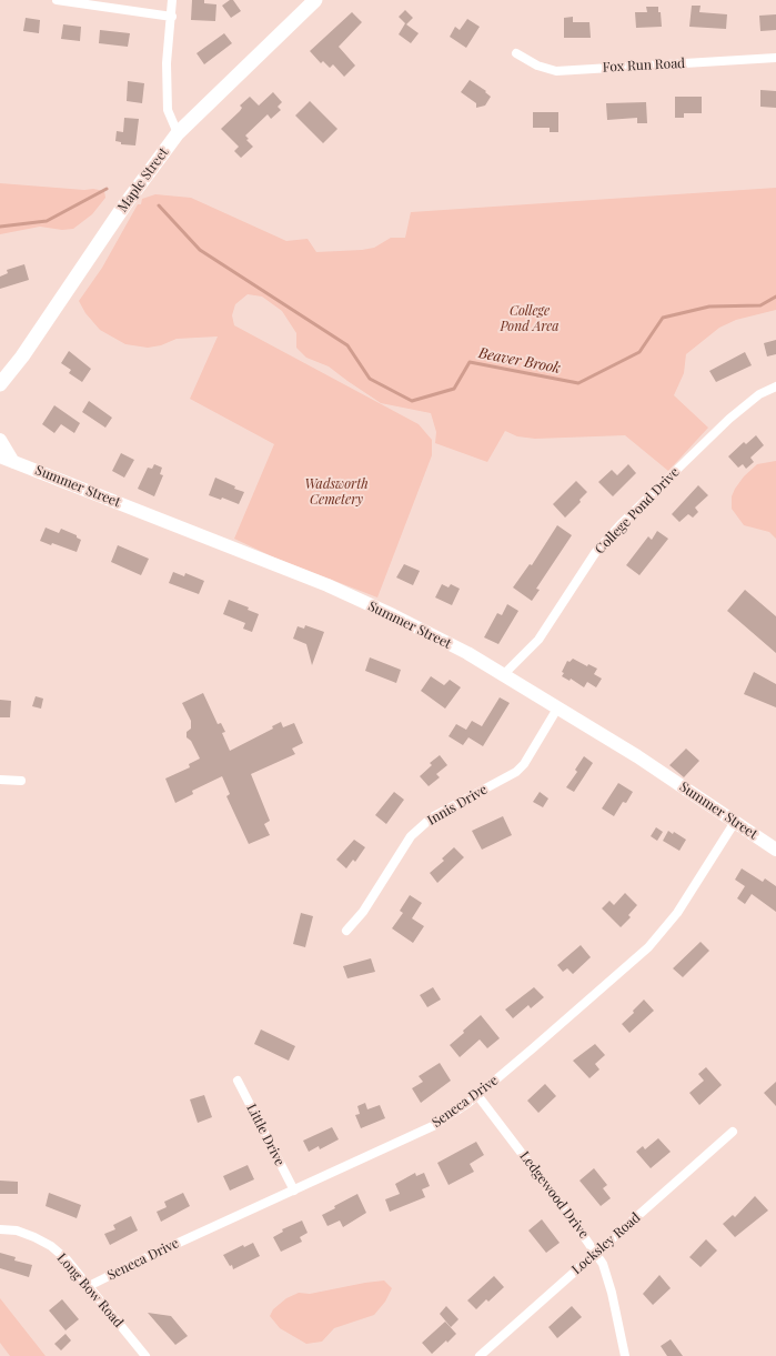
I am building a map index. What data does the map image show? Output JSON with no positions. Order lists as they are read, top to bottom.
{
  "streets": {
    "main road": ["Maple Street"],
    "street": [
      "Fox Run Road",
      "Summer Street",
      "College Pond Drive",
      "Innis Drive",
      "Seneca Drive",
      "Little Drive",
      "Ledgewood Drive",
      "Locksley Road",
      "Long Bow Road"
    ]
  },
  "crossings": [
    ["Summer Street", "College Pond Drive"],
    ["Summer Street", "Innis Drive"],
    ["Summer Street", "Seneca Drive"],
    ["Seneca Drive", "Little Drive"],
    ["Seneca Drive", "Ledgewood Drive"],
    ["Seneca Drive", "Long Bow Road"],
    ["Ledgewood Drive", "Locksley Road"]
  ],
  "water": ["Beaver Brook"],
  "parks": ["College Pond Area", "Wadsworth Cemetery"]
}
